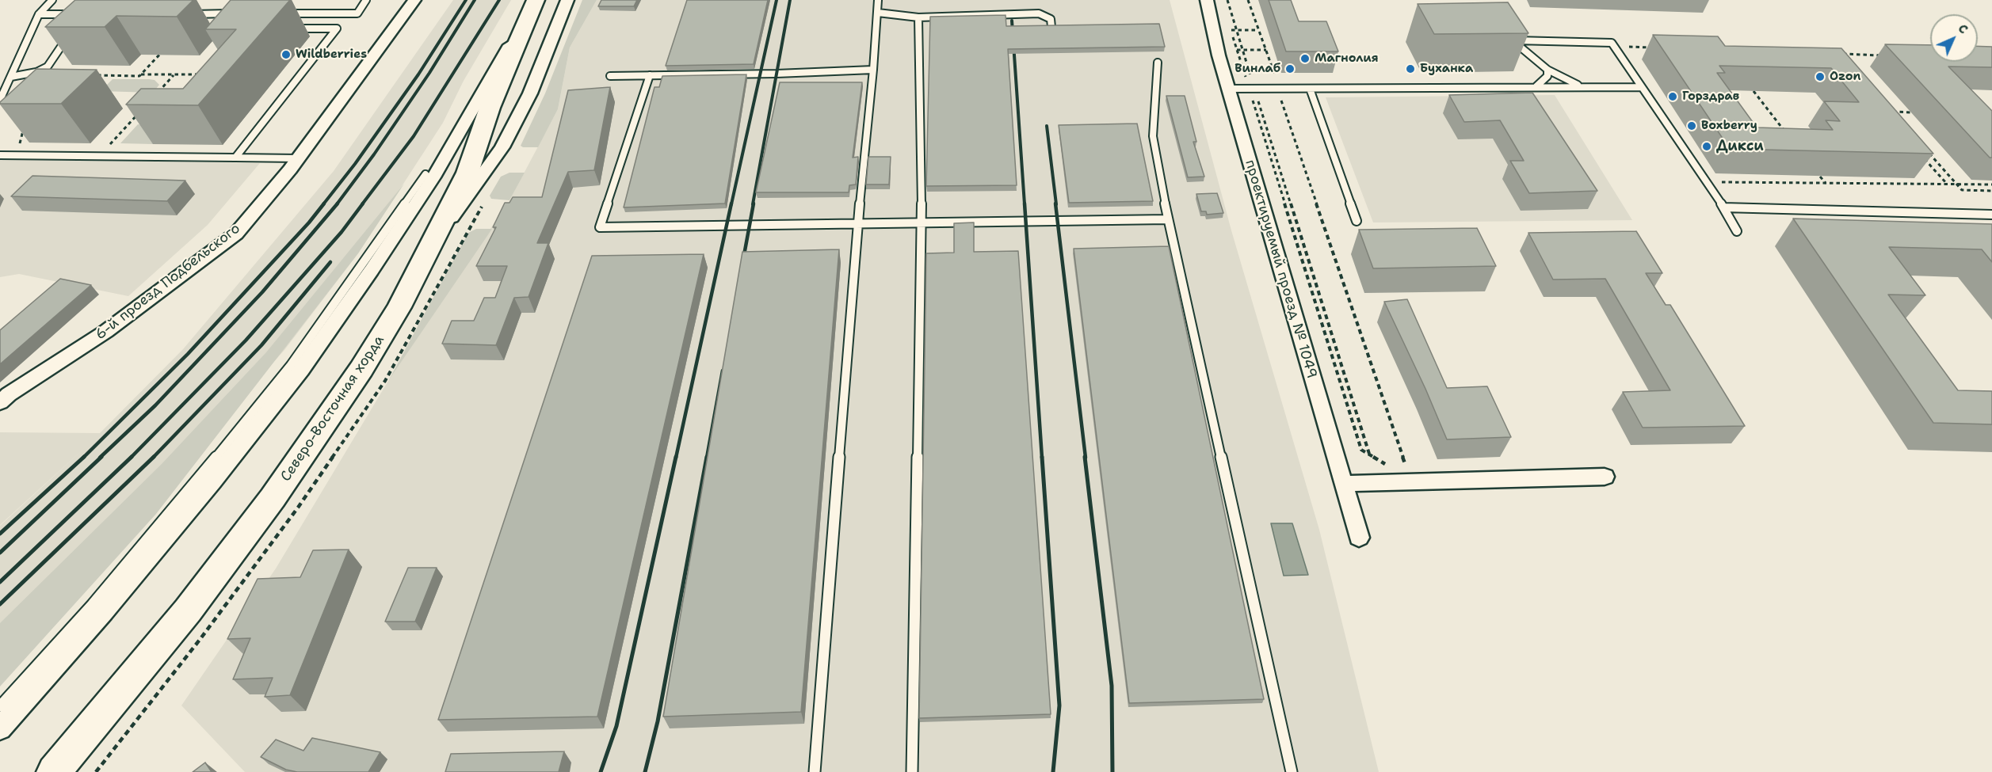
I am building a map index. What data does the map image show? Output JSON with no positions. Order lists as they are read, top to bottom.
{
  "streets": {
    "main road": ["Северо-Восточная хорда"],
    "street": ["проектируемый проезд № 1049", "6-й проезд Подбельского"]
  },
  "places": [
    "Wildberries",
    "Магнолия",
    "Винлаб",
    "Буханка",
    "Ozon",
    "Горздрав",
    "Boxberry",
    "Дикси"
  ],
  "north": "top right"
}
